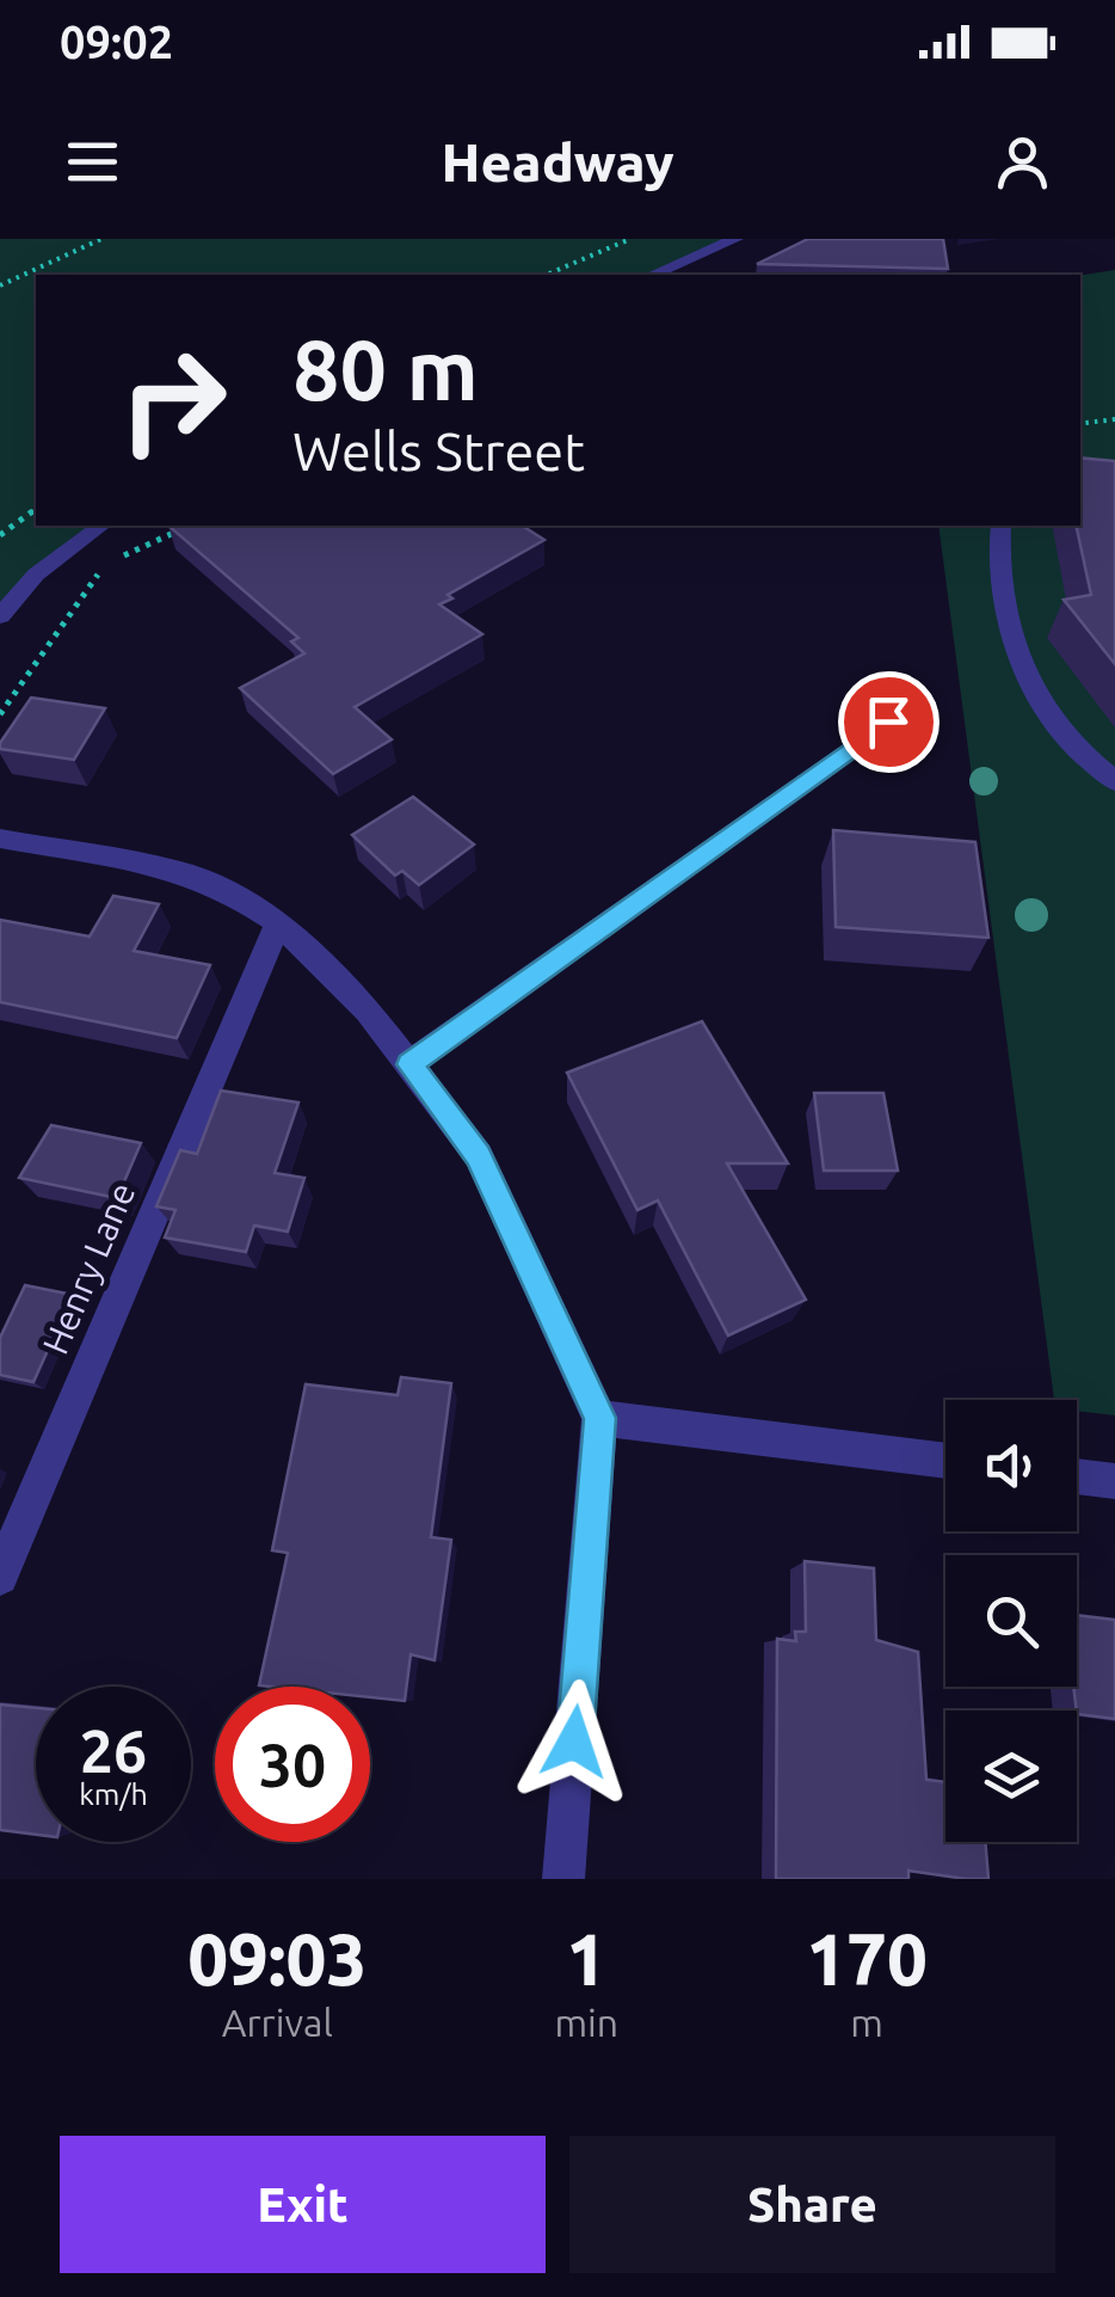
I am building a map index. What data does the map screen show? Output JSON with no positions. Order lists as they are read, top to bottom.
{
  "streets": {
    "street": ["Henry Lane"]
  },
  "page": {
    "status": "09:02",
    "header": "Headway",
    "turn": ["80 m", "Wells Street"],
    "speed": "26 km/h",
    "limit": "30",
    "eta": [
      "09:03",
      "Arrival",
      "1",
      "min",
      "170",
      "m"
    ],
    "buttons": ["Exit", "Share"]
  }
}
